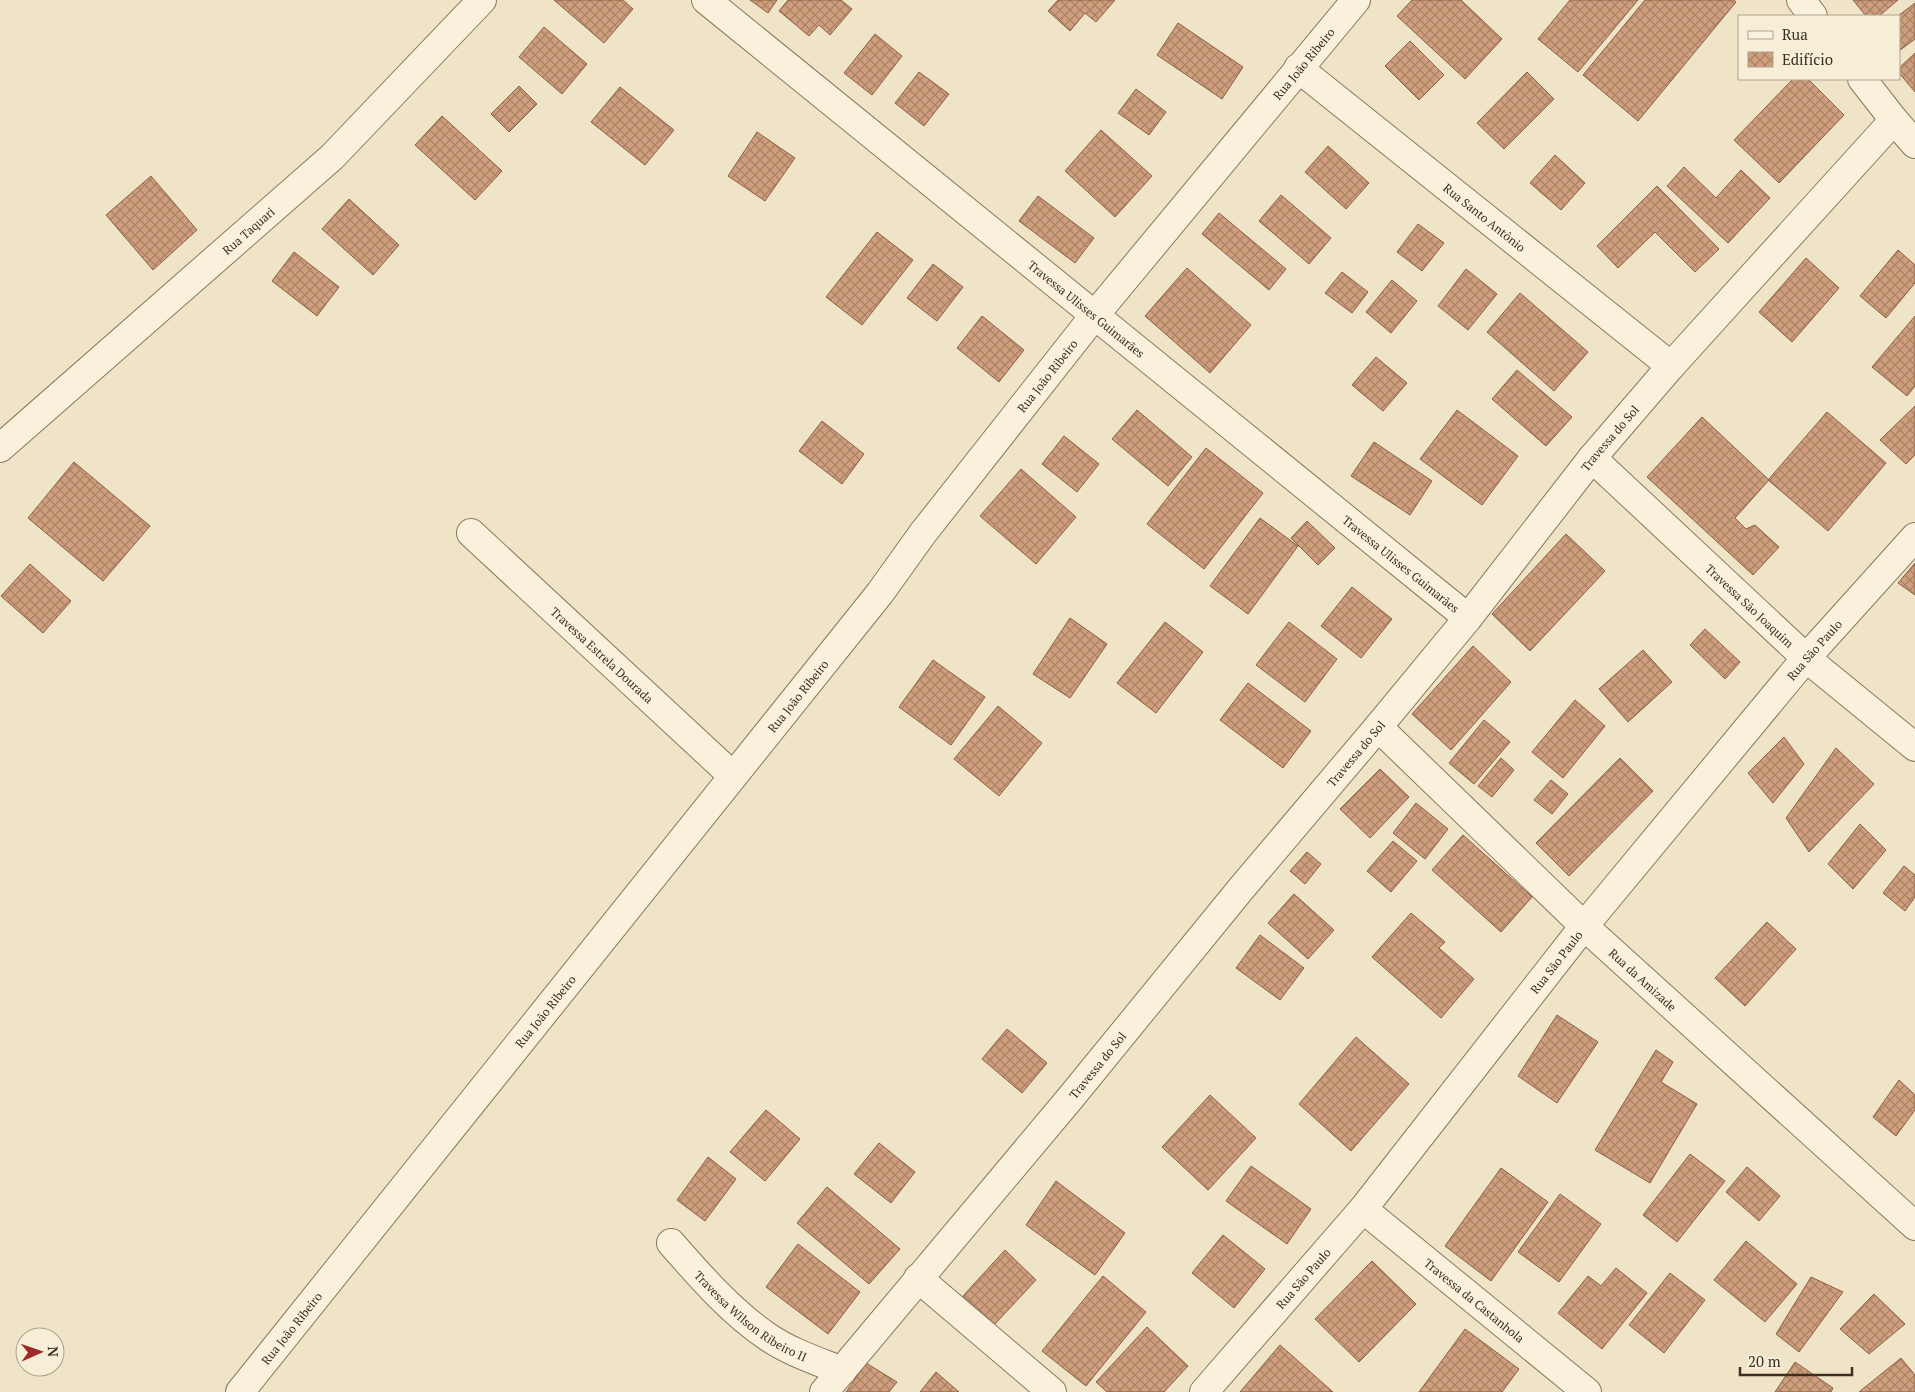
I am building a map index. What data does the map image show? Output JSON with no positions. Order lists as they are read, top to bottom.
{
  "streets": {
    "street": [
      "Rua João Ribeiro",
      "Rua Santo Antônio",
      "Rua Taquari",
      "Travessa Ulisses Guimarães",
      "Travessa do Sol",
      "Travessa São Joaquim",
      "Rua São Paulo",
      "Travessa Estrela Dourada",
      "Rua da Amizade",
      "Travessa da Castanhola",
      "Travessa Wilson Ribeiro II"
    ]
  },
  "crossings": [
    ["Rua João Ribeiro", "Rua Santo Antônio"],
    ["Rua João Ribeiro", "Travessa Ulisses Guimarães"],
    ["Rua João Ribeiro", "Travessa Estrela Dourada"],
    ["Rua Santo Antônio", "Travessa do Sol"],
    ["Travessa Ulisses Guimarães", "Travessa do Sol"],
    ["Travessa do Sol", "Travessa São Joaquim"],
    ["Travessa do Sol", "Rua da Amizade"],
    ["Travessa do Sol", "Travessa Wilson Ribeiro II"],
    ["Travessa São Joaquim", "Rua São Paulo"],
    ["Rua São Paulo", "Rua da Amizade"],
    ["Rua São Paulo", "Travessa da Castanhola"]
  ],
  "legend": ["Rua", "Edifício"],
  "scale_bar": "20 m",
  "north": "right"
}
